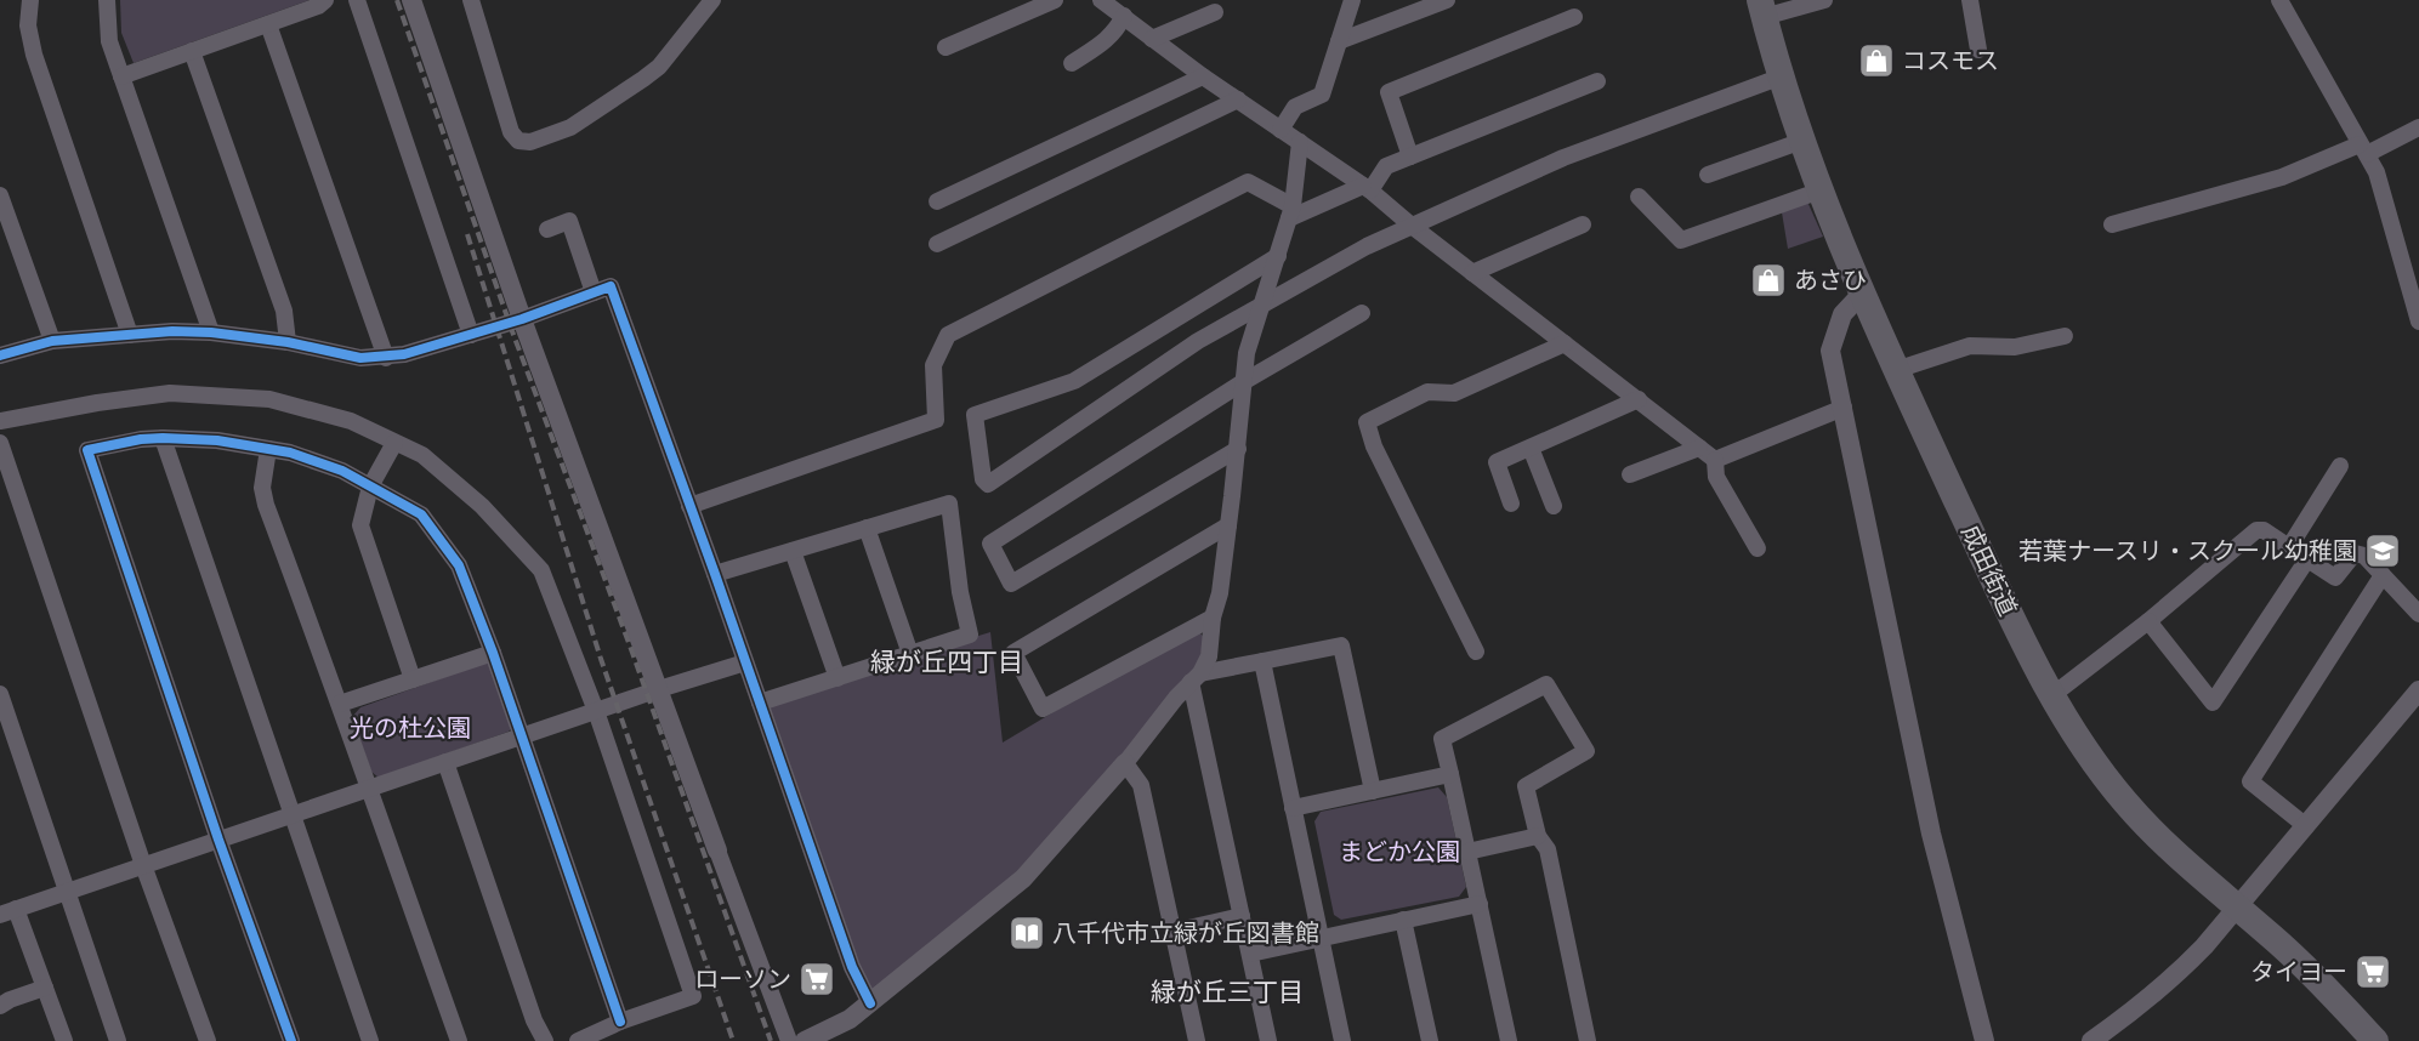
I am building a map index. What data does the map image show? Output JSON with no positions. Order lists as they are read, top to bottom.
{
  "streets": {
    "highway": ["成田街道"]
  },
  "districts": ["緑が丘四丁目", "緑が丘三丁目"],
  "parks": ["光の杜公園", "まどか公園"],
  "places": {
    "shop": ["コスモス", "あさひ"],
    "school or university": ["若葉ナースリ・スクール幼稚園"],
    "library": ["八千代市立緑が丘図書館"],
    "supermarket": ["タイヨー", "ローソン"]
  }
}
